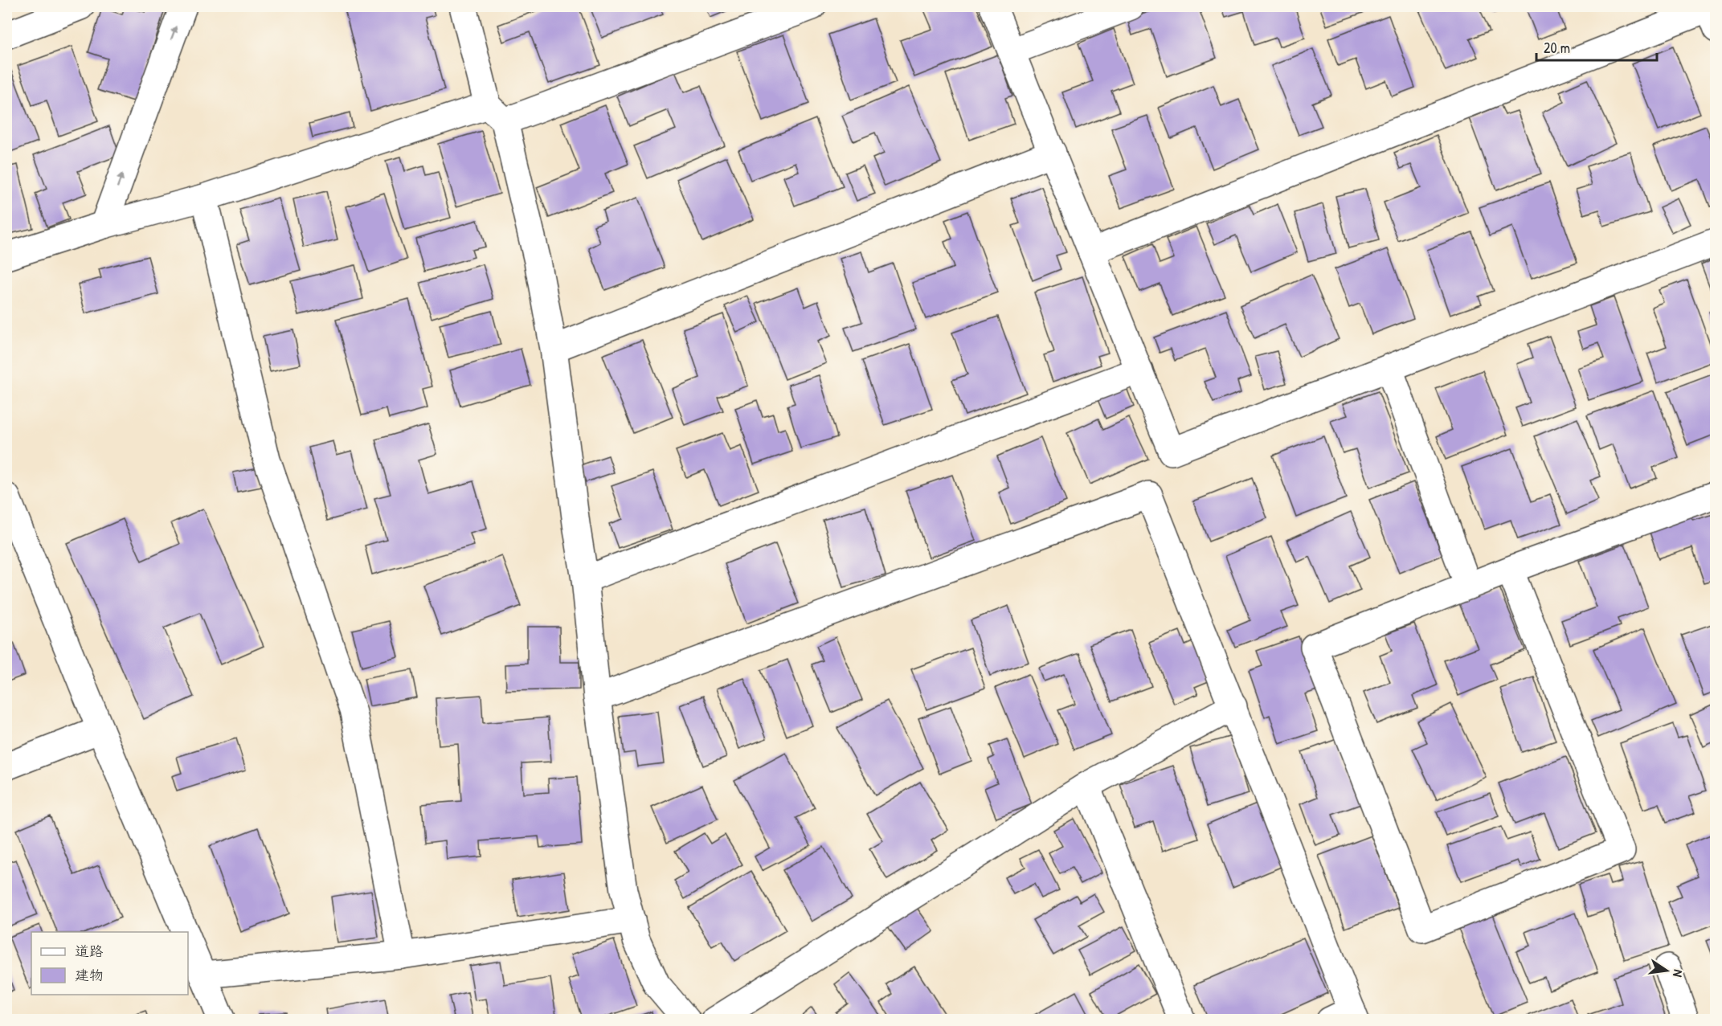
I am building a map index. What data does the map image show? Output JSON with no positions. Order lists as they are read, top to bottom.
{
  "legend": ["道路", "建物"],
  "scale_bar": "20 m",
  "north": "right"
}
